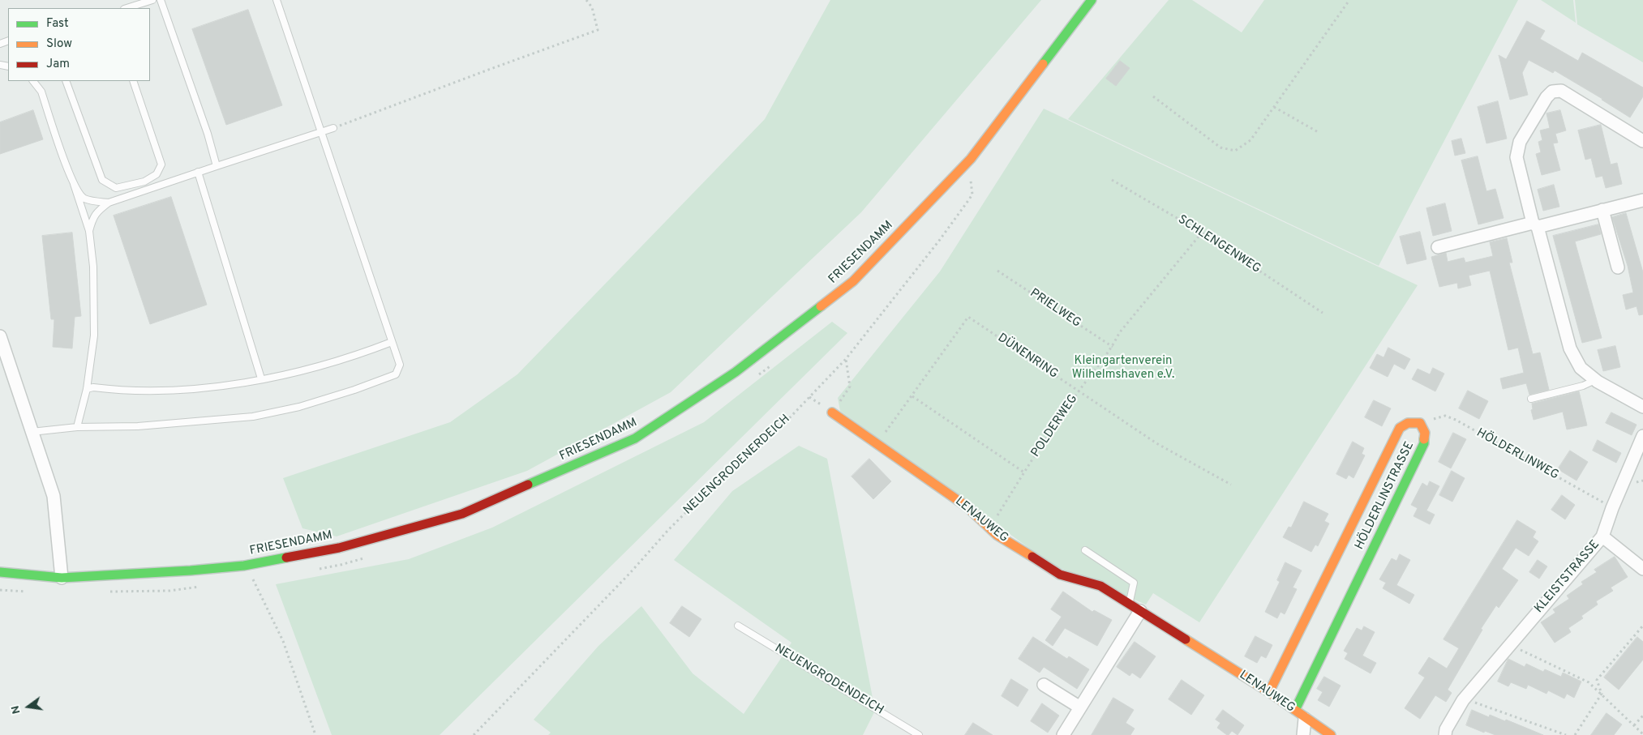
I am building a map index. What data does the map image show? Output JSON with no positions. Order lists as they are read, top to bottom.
{
  "streets": {
    "main road": ["FRIESENDAMM", "HÖLDERLINSTRASSE", "LENAUWEG"],
    "street": ["KLEISTSTRASSE"],
    "lane": ["NEUENGRODENDEICH"],
    "path": [
      "SCHLENGENWEG",
      "PRIELWEG",
      "DÜNENRING",
      "POLDERWEG",
      "HÖLDERLINWEG",
      "NEUENGRODENERDEICH"
    ]
  },
  "crossings": [
    ["SCHLENGENWEG", "POLDERWEG"],
    ["PRIELWEG", "POLDERWEG"],
    ["DÜNENRING", "POLDERWEG"],
    ["HÖLDERLINWEG", "HÖLDERLINSTRASSE"],
    ["HÖLDERLINWEG", "KLEISTSTRASSE"],
    ["HÖLDERLINSTRASSE", "LENAUWEG"]
  ],
  "parks": ["Kleingartenverein Wilhelmshaven e.V."],
  "legend": ["Fast", "Slow", "Jam"],
  "north": "left"
}
